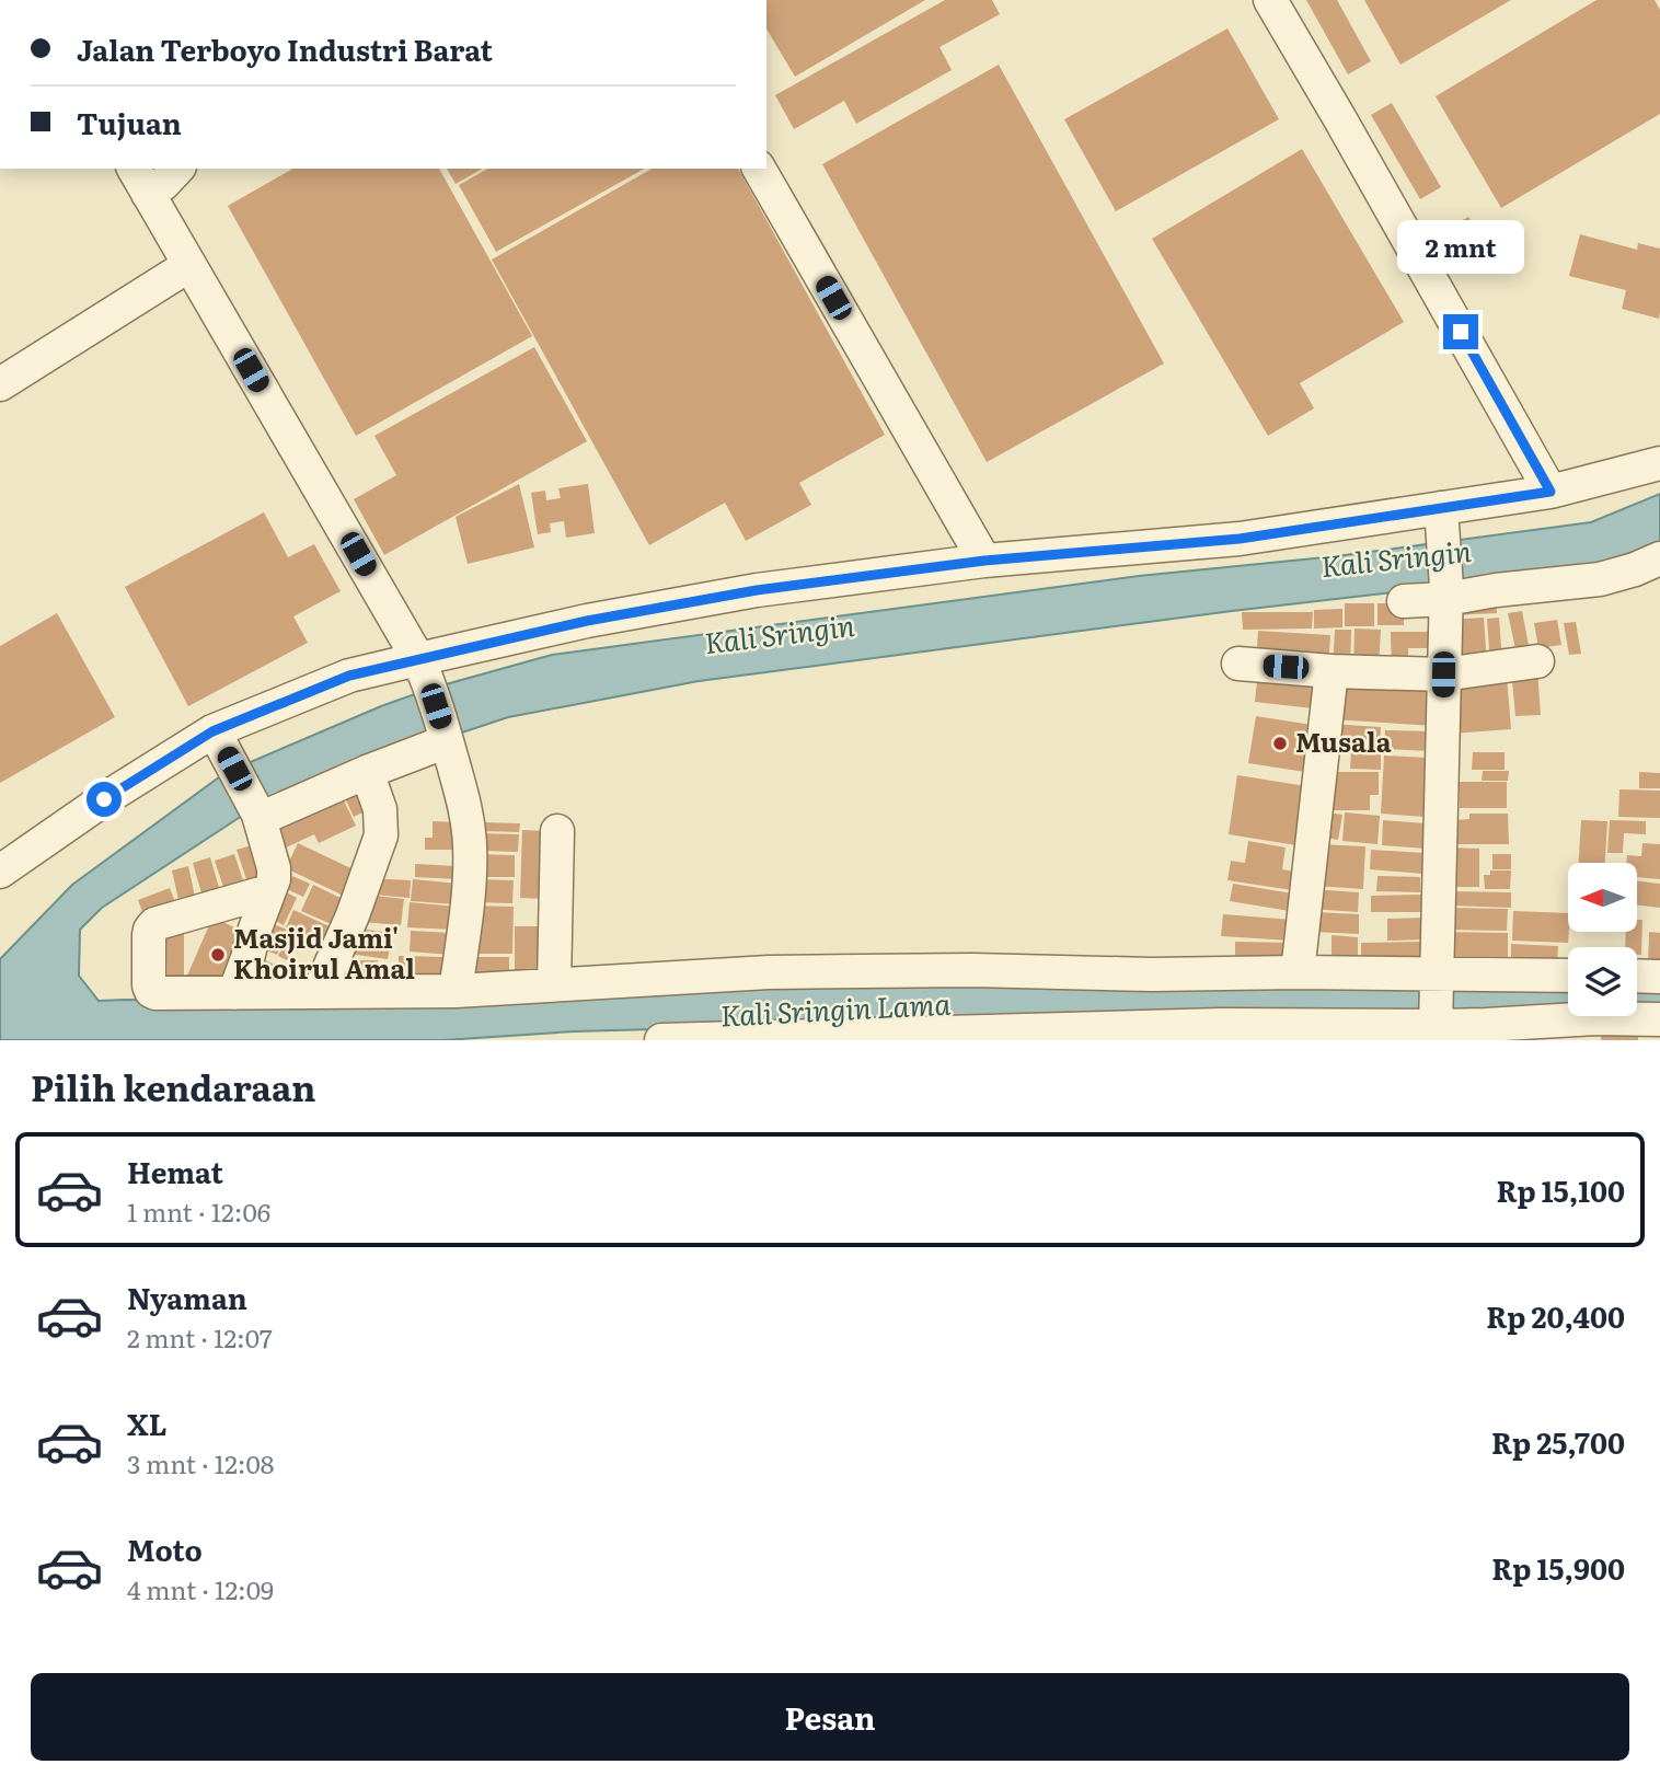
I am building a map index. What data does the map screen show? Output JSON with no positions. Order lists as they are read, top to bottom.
{
  "water": ["Kali Sringin", "Kali Sringin Lama"],
  "places": ["Musala", "Masjid Jami' Khoirul Amal"],
  "north": "left",
  "page": {
    "banner": ["Jalan Terboyo Industri Barat", "Tujuan"],
    "bubble": "2 mnt",
    "heading": "Pilih kendaraan",
    "list": [
      {
        "name": "Hemat",
        "note": "1 mnt · 12:06",
        "value": "Rp 15,100"
      },
      {
        "name": "Nyaman",
        "note": "2 mnt · 12:07",
        "value": "Rp 20,400"
      },
      {
        "name": "XL",
        "note": "3 mnt · 12:08",
        "value": "Rp 25,700"
      },
      {
        "name": "Moto",
        "note": "4 mnt · 12:09",
        "value": "Rp 15,900"
      }
    ],
    "buttons": "Pesan"
  }
}
